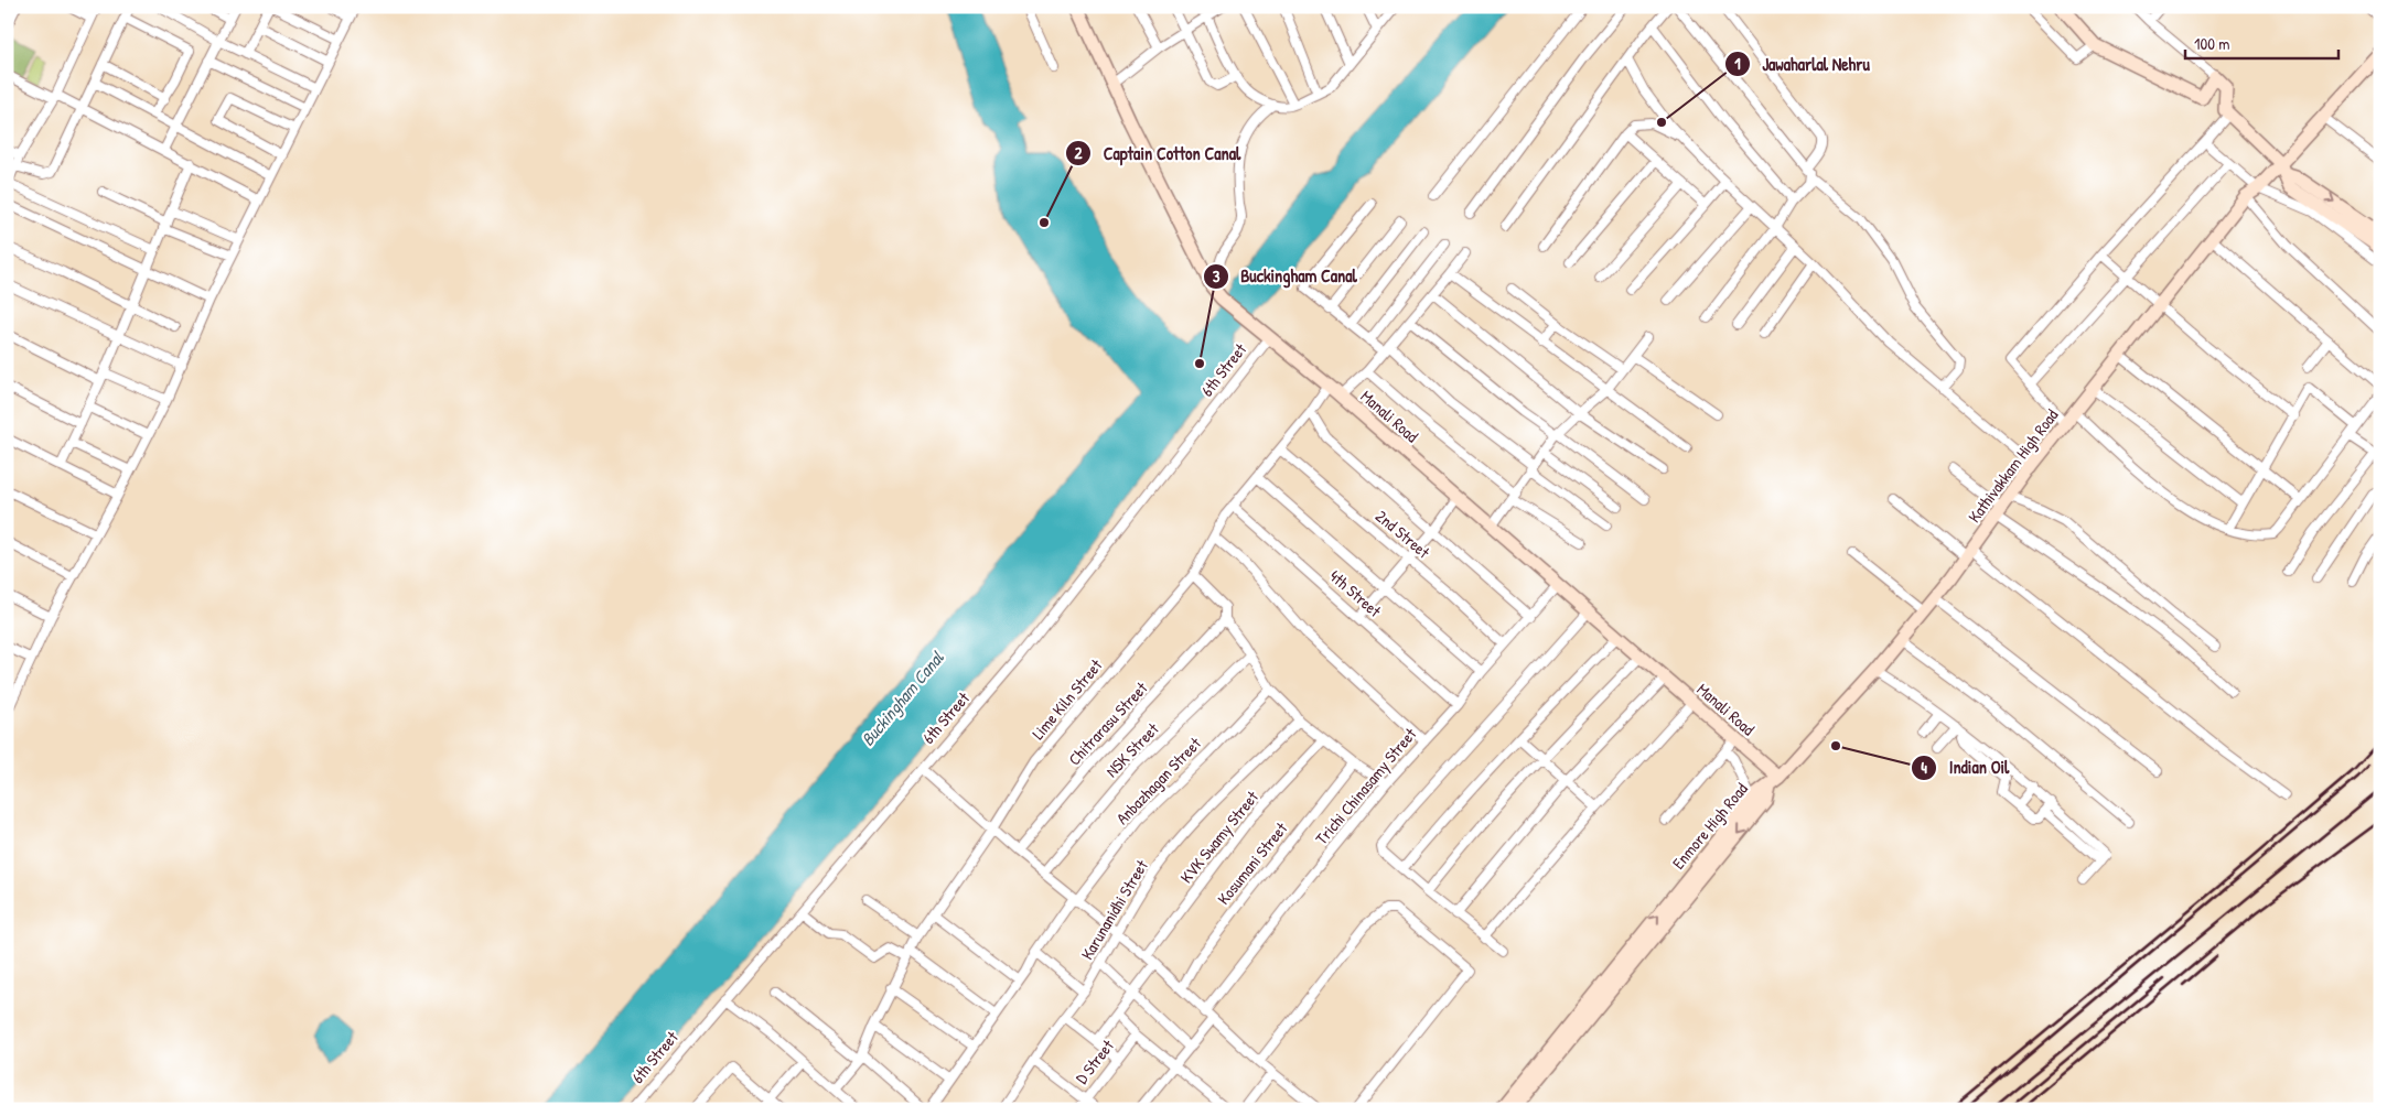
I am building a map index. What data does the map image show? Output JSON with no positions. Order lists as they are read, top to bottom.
{
  "streets": {
    "main road": ["Manali Road", "Kathivakkam High Road", "Enmore High Road"],
    "street": [
      "6th Street",
      "2nd Street",
      "4th Street",
      "Lime Kiln Street",
      "Chitrarasu Street",
      "NSK Street",
      "Anbazhagan Street",
      "Trichi Chinasamy Street",
      "KVK Swamy Street",
      "Kosumani Street",
      "Karunanidhi Street",
      "D Street"
    ]
  },
  "crossings": [
    ["6th Street", "Manali Road"],
    ["Manali Road", "Kathivakkam High Road"],
    ["Manali Road", "Lime Kiln Street"],
    ["Manali Road", "Trichi Chinasamy Street"],
    ["Manali Road", "Enmore High Road"],
    ["Kathivakkam High Road", "Enmore High Road"],
    ["2nd Street", "Lime Kiln Street"],
    ["2nd Street", "Trichi Chinasamy Street"],
    ["4th Street", "Lime Kiln Street"],
    ["4th Street", "Trichi Chinasamy Street"]
  ],
  "water": ["Buckingham Canal"],
  "places": [
    "Jawaharlal Nehru",
    "Captain Cotton Canal",
    "Buckingham Canal",
    "Indian Oil"
  ],
  "scale_bar": "100 m"
}
